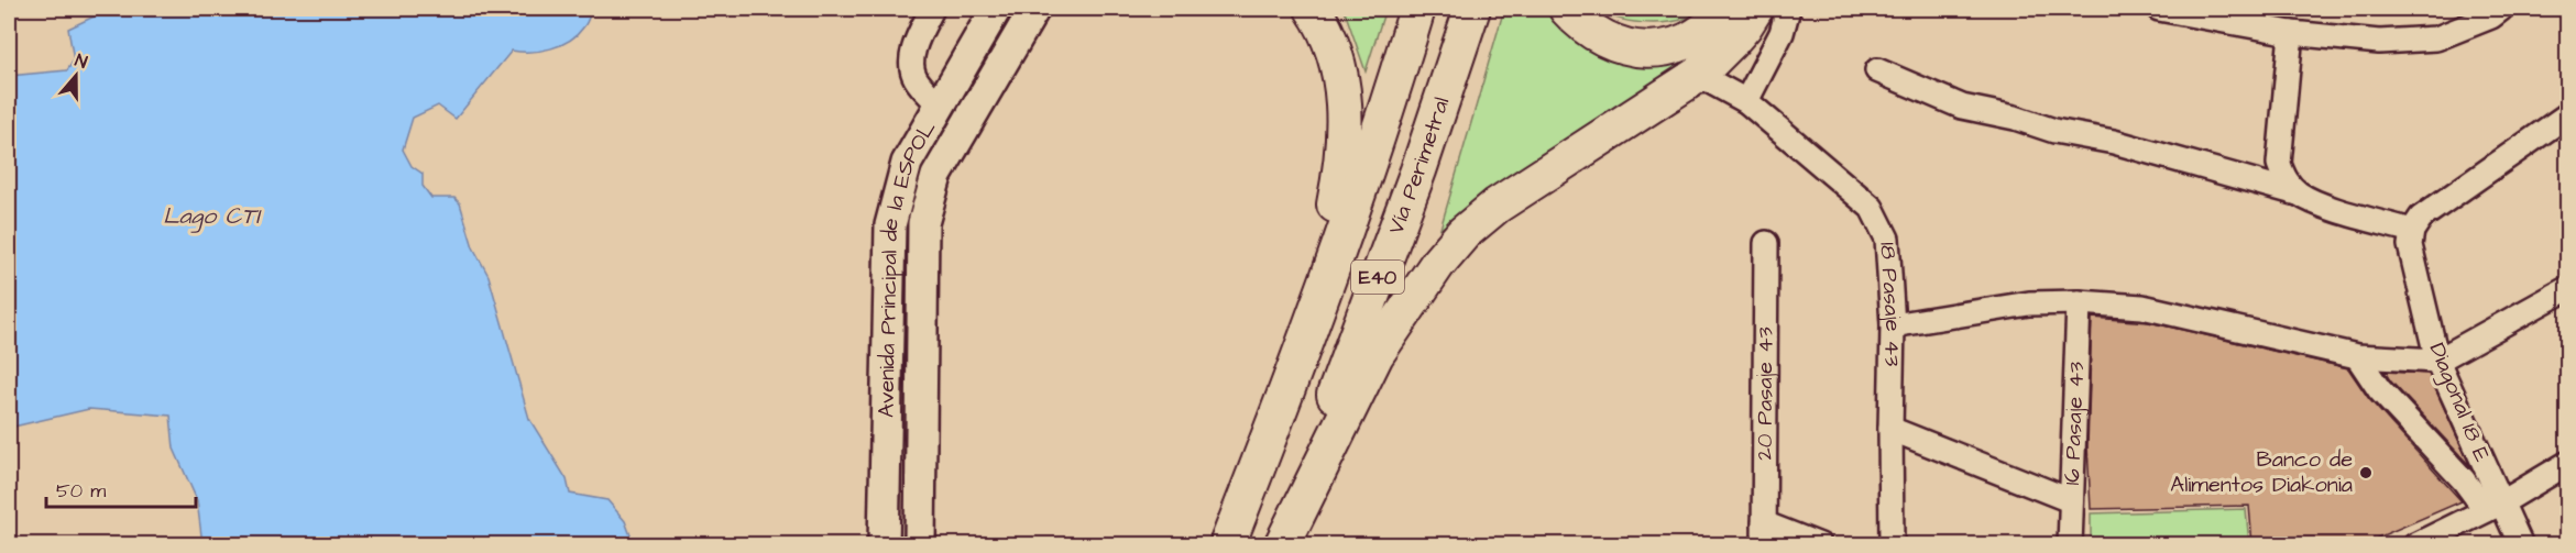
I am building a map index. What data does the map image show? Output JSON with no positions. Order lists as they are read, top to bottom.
{
  "streets": {
    "highway": ["Vía Perimetral", "E40"],
    "main road": ["Avenida Principal de la ESPOL"],
    "street": [
      "18 Pasaje 43",
      "20 Pasaje 43",
      "Diagonal 18 E",
      "16 Pasaje 43"
    ]
  },
  "water": ["Lago CTI"],
  "places": ["Banco de Alimentos Diakonia"],
  "scale_bar": "50 m",
  "north": "top"
}
